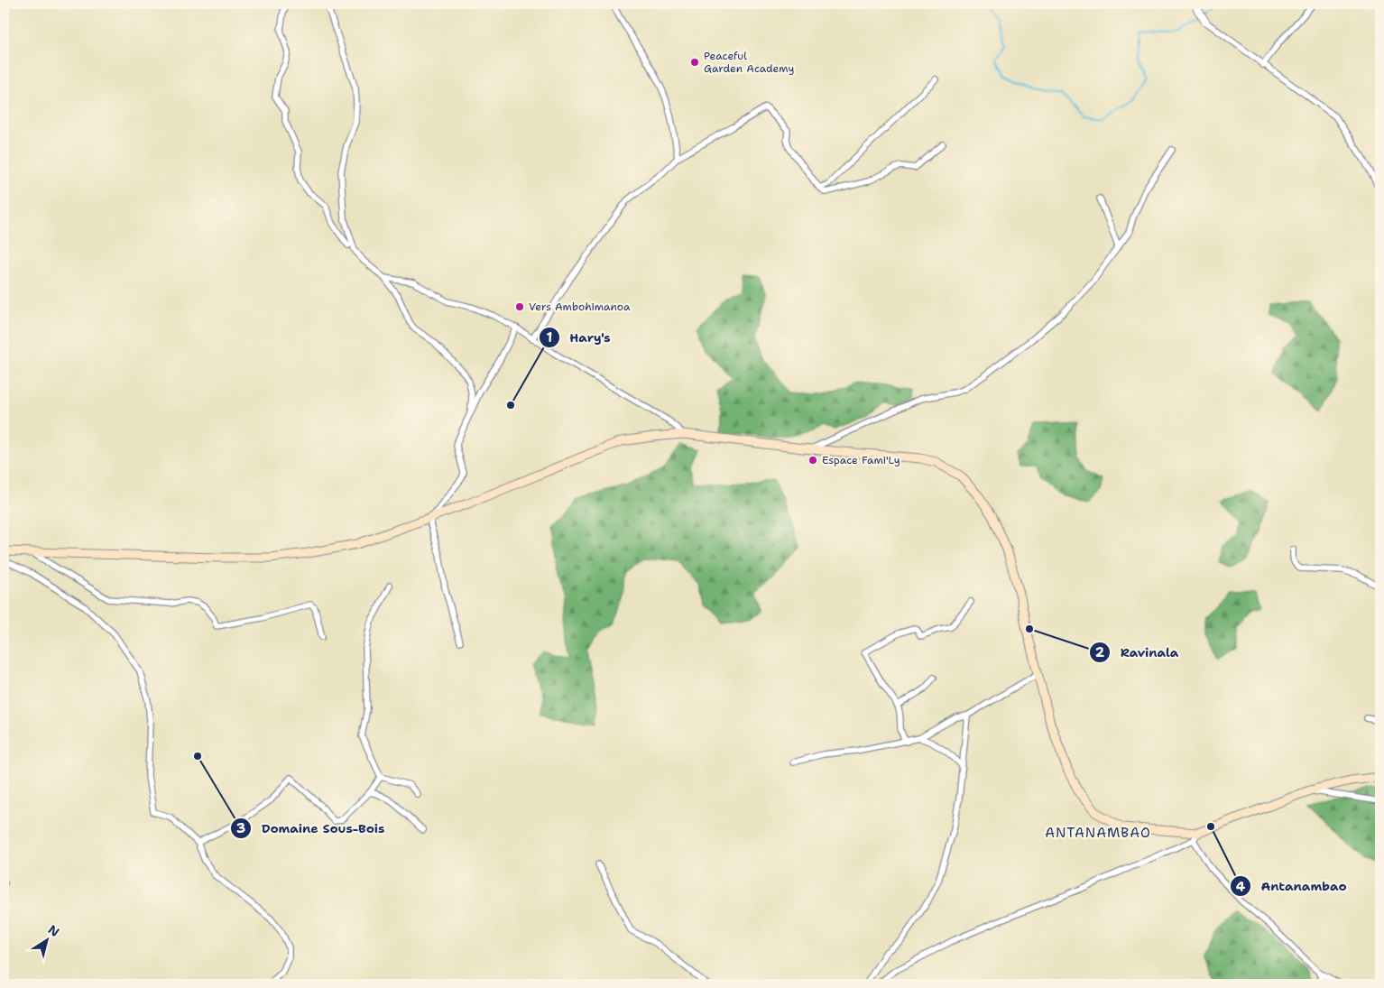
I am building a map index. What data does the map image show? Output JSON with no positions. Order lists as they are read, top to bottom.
{
  "districts": ["ANTANAMBAO"],
  "places": [
    "Peaceful Garden Academy",
    "Vers Ambohimanoa",
    "Hary's",
    "Espace Fami'Ly",
    "Ravinala",
    "Domaine Sous-Bois",
    "Antanambao"
  ],
  "north": "top right"
}
